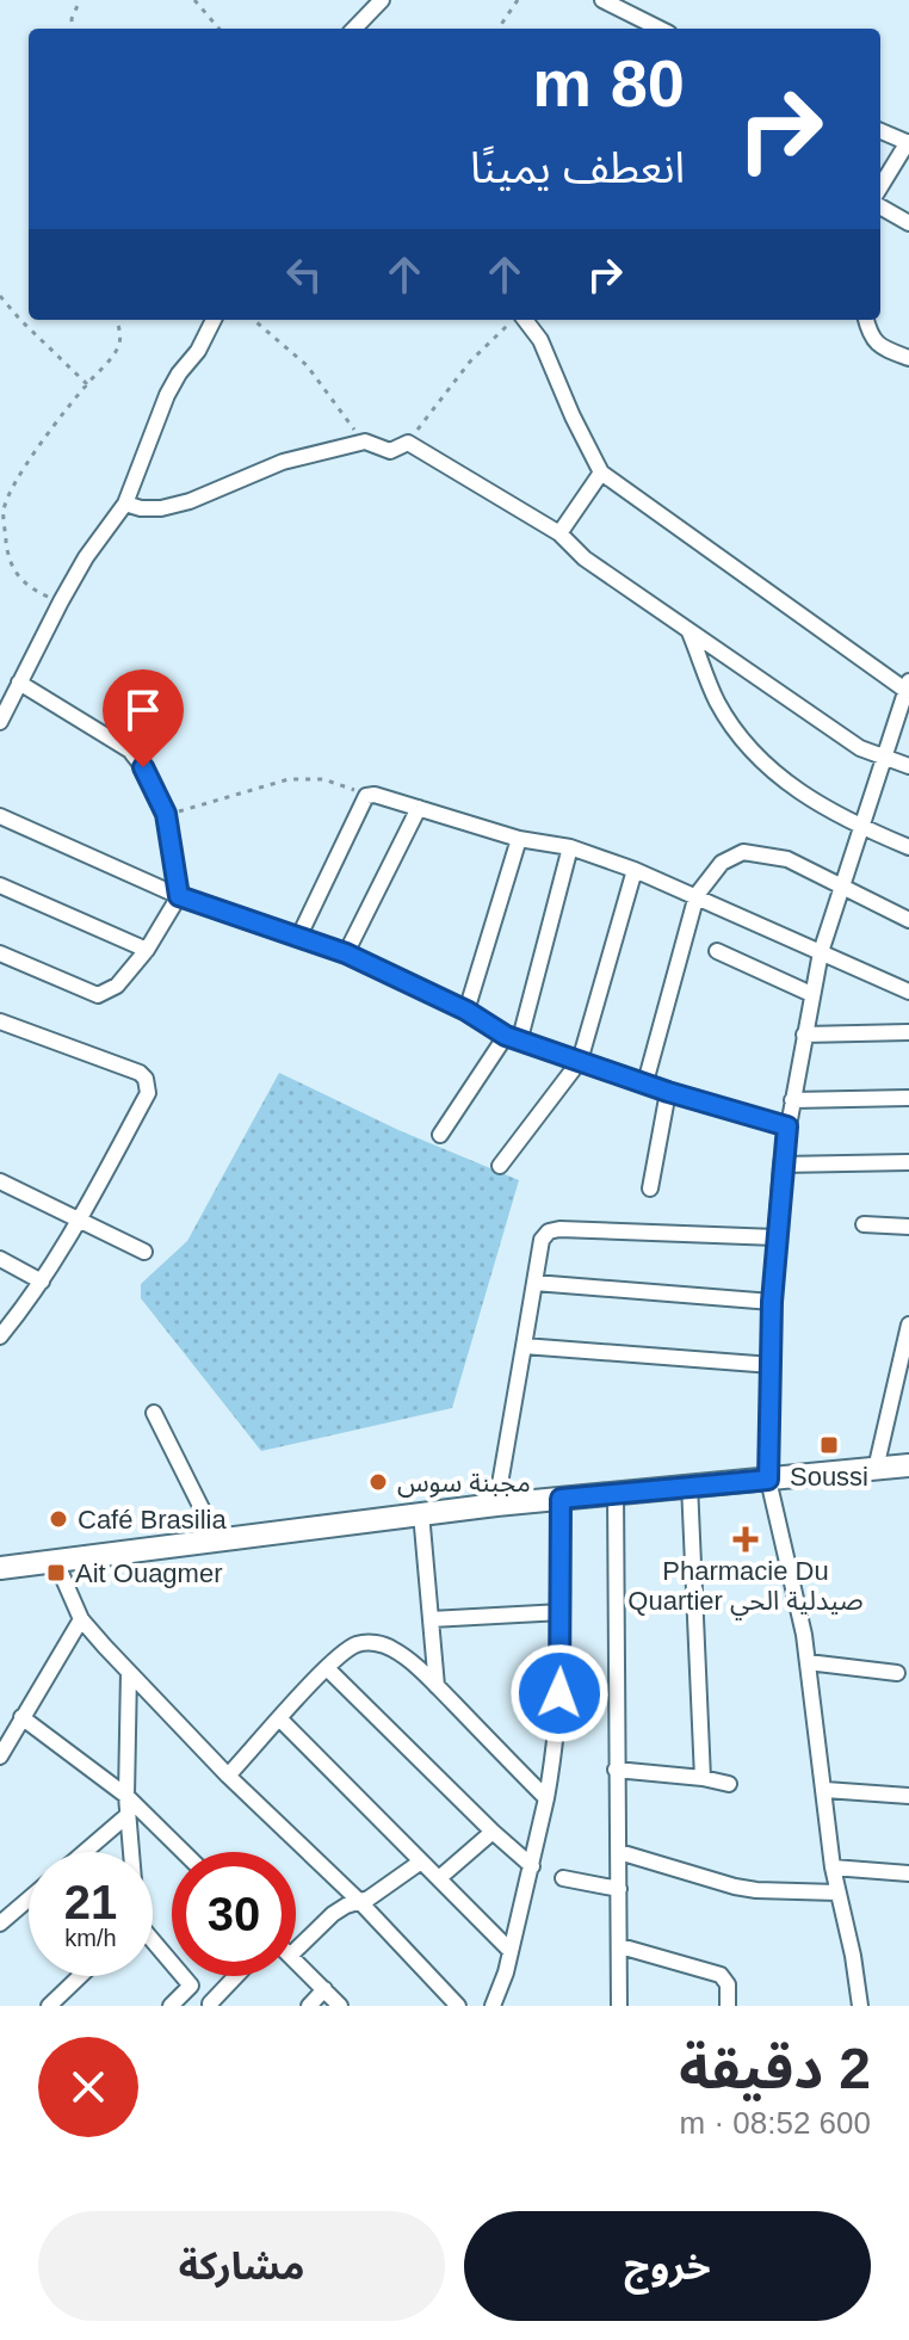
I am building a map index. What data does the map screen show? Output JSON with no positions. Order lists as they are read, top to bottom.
{
  "places": {
    "transit": ["Soussi", "Ait Ouagmer"],
    "other": ["مجبنة سوس", "Café Brasilia"],
    "health": ["Pharmacie Du Quartier صيدلية الحي"]
  },
  "page": {
    "turn": ["80 m", "انعطف يمينًا"],
    "speed": "21 km/h",
    "limit": "30",
    "heading": ["2 دقيقة", "600 m · 08:52"],
    "buttons": ["خروج", "مشاركة"]
  }
}
